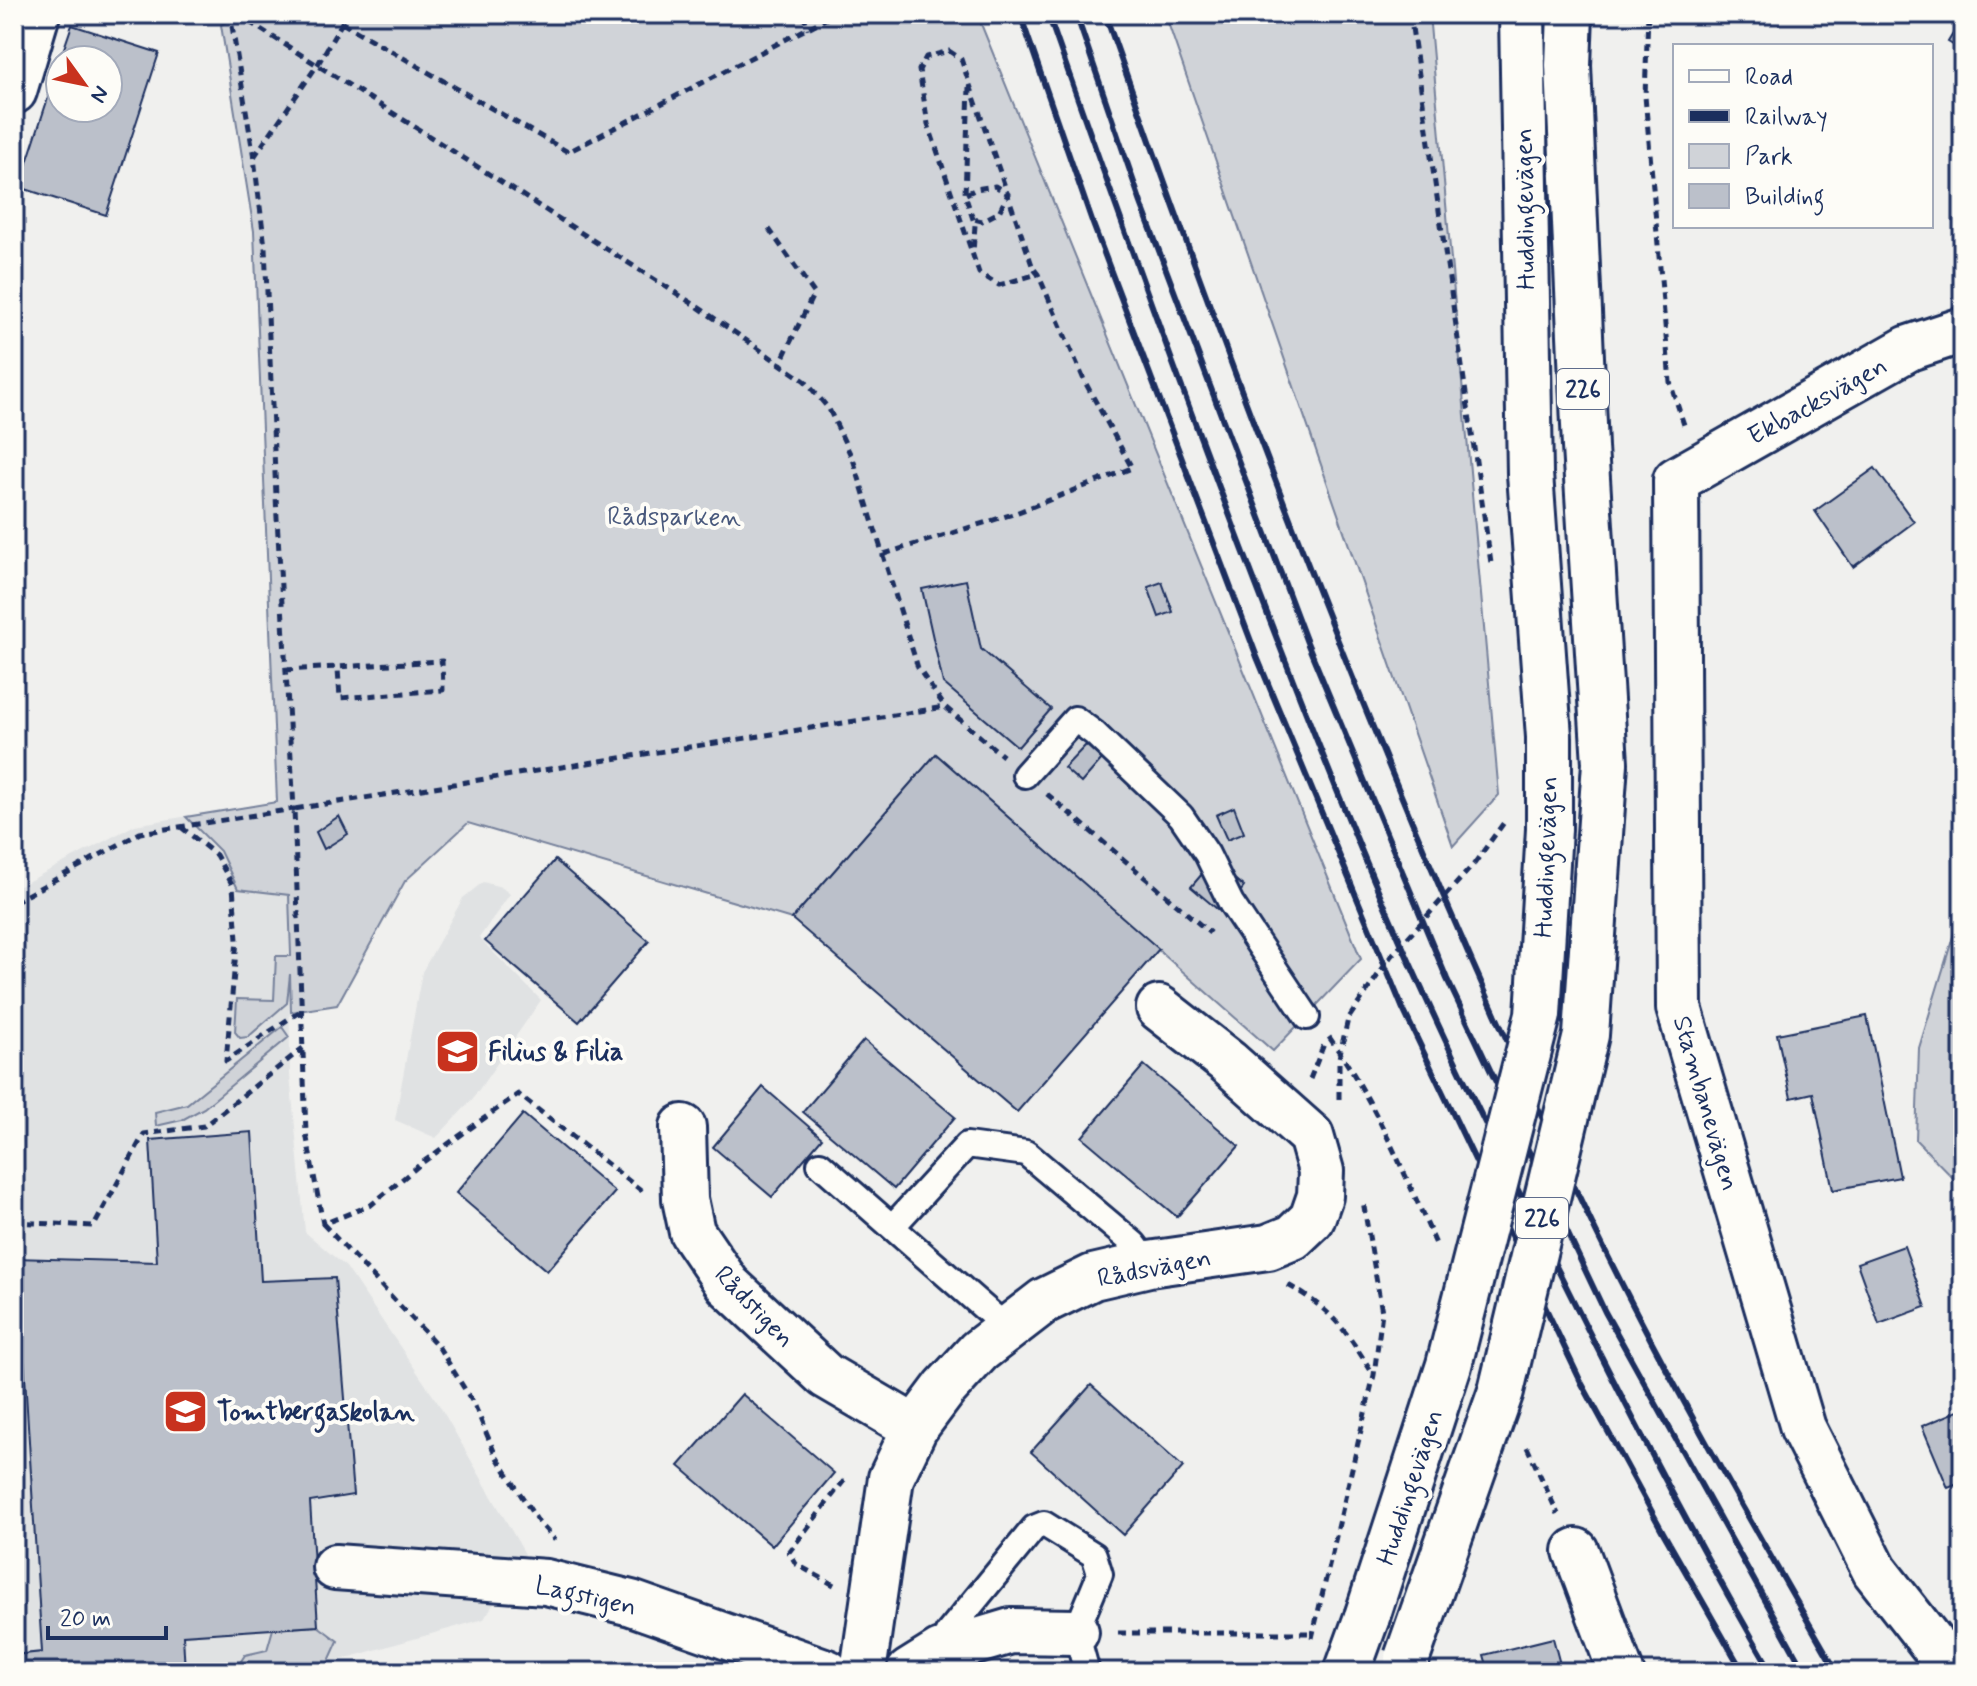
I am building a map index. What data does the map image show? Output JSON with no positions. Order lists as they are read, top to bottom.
{
  "streets": {
    "street": [
      "Huddingevägen",
      "226",
      "Ekbacksvägen",
      "Stambanevägen",
      "Rådsvägen",
      "Rådstigen",
      "Lagstigen"
    ]
  },
  "crossings": [
    ["Ekbacksvägen", "Stambanevägen"],
    ["Rådsvägen", "Rådstigen"]
  ],
  "parks": ["Rådsparken"],
  "places": {
    "school or university": ["Filius & Filia", "Tomtbergaskolan"]
  },
  "legend": [
    "Road",
    "Railway",
    "Park",
    "Building"
  ],
  "scale_bar": "20 m",
  "north": "bottom right"
}
